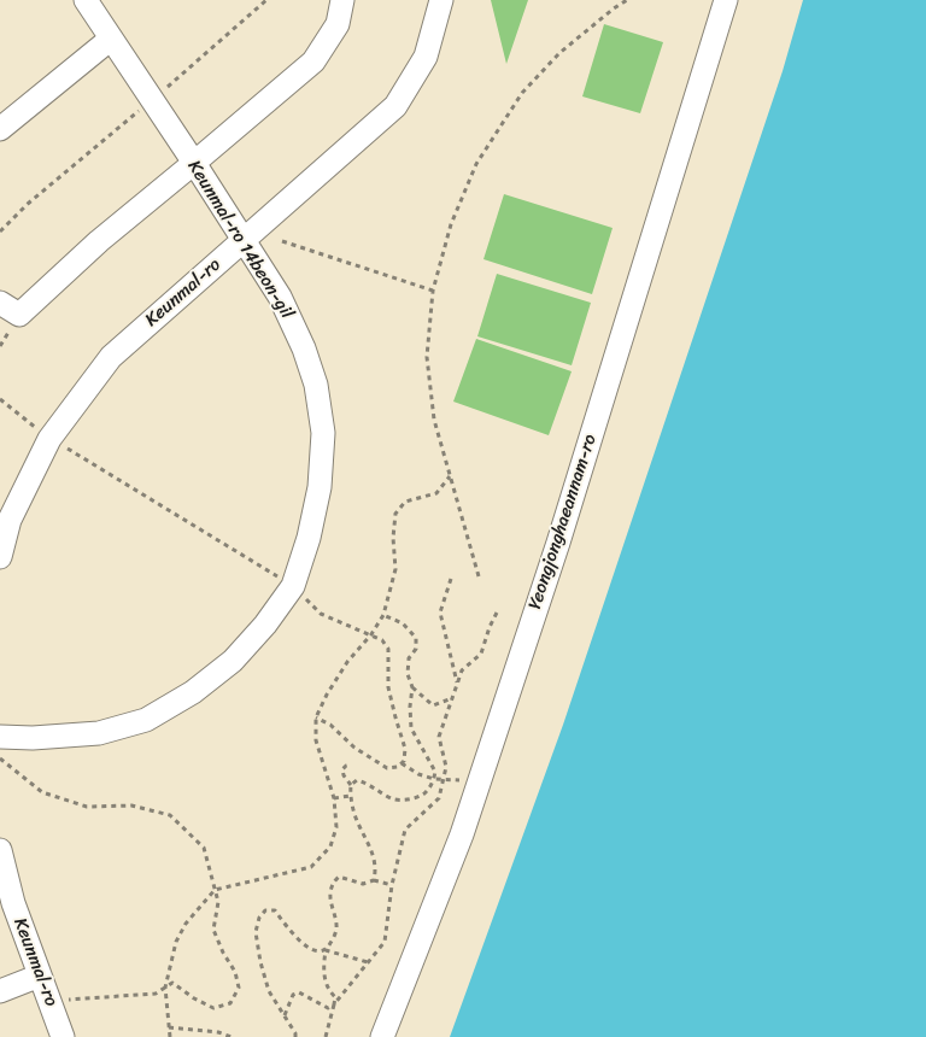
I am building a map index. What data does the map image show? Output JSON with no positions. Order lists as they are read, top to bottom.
{
  "streets": {
    "street": ["Keunmal-ro 14beon-gil", "Keunmal-ro", "Yeongjonghaeannam-ro"]
  },
  "crossings": [
    ["Keunmal-ro 14beon-gil", "Keunmal-ro"]
  ]
}
